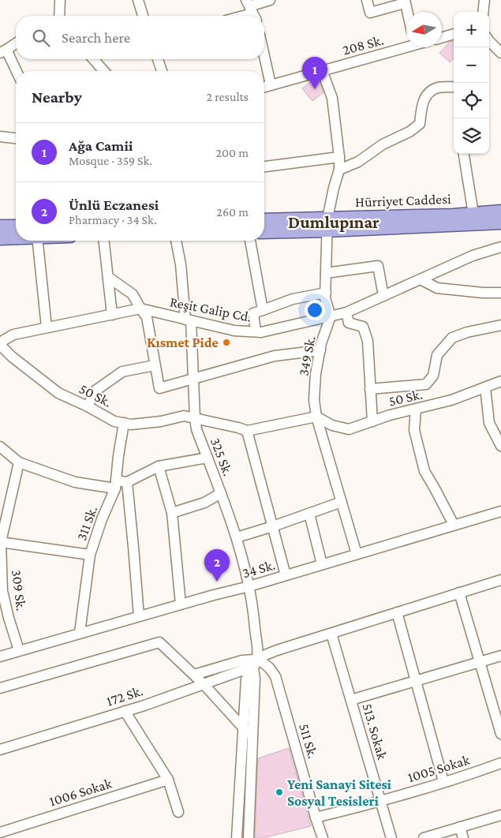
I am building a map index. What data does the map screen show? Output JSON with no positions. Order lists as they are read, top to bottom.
{
  "streets": {
    "main road": ["Hürriyet Caddesi"],
    "street": [
      "208 Sk.",
      "Reşit Galip Cd.",
      "349 Sk.",
      "50 Sk.",
      "325 Sk.",
      "311 Sk.",
      "34 Sk.",
      "309 Sk.",
      "172 Sk.",
      "513. Sokak",
      "511 Sk.",
      "1005 Sokak",
      "1006 Sokak"
    ]
  },
  "crossings": [
    ["Reşit Galip Cd.", "349 Sk."],
    ["Reşit Galip Cd.", "50 Sk."],
    ["Reşit Galip Cd.", "325 Sk."],
    ["349 Sk.", "50 Sk."],
    ["349 Sk.", "34 Sk."],
    ["50 Sk.", "325 Sk."],
    ["50 Sk.", "311 Sk."],
    ["325 Sk.", "34 Sk."],
    ["325 Sk.", "172 Sk."],
    ["325 Sk.", "511 Sk."],
    ["311 Sk.", "34 Sk."],
    ["34 Sk.", "309 Sk."],
    ["172 Sk.", "511 Sk."],
    ["513. Sokak", "1005 Sokak"],
    ["511 Sk.", "1005 Sokak"]
  ],
  "districts": ["Dumlupınar"],
  "places": ["Kısmet Pide", "Yeni Sanayi Sitesi Sosyal Tesisleri"],
  "north": "left",
  "page": {
    "map_buttons": ["+", "−"],
    "search": "Search here",
    "pins": ["1", "2"],
    "heading": ["Nearby", "2 results"],
    "list": [
      {
        "mark": "1",
        "name": "Ağa Camii",
        "note": "Mosque · 359 Sk.",
        "value": "200 m"
      },
      {
        "mark": "2",
        "name": "Ünlü Eczanesi",
        "note": "Pharmacy · 34 Sk.",
        "value": "260 m"
      }
    ]
  }
}
